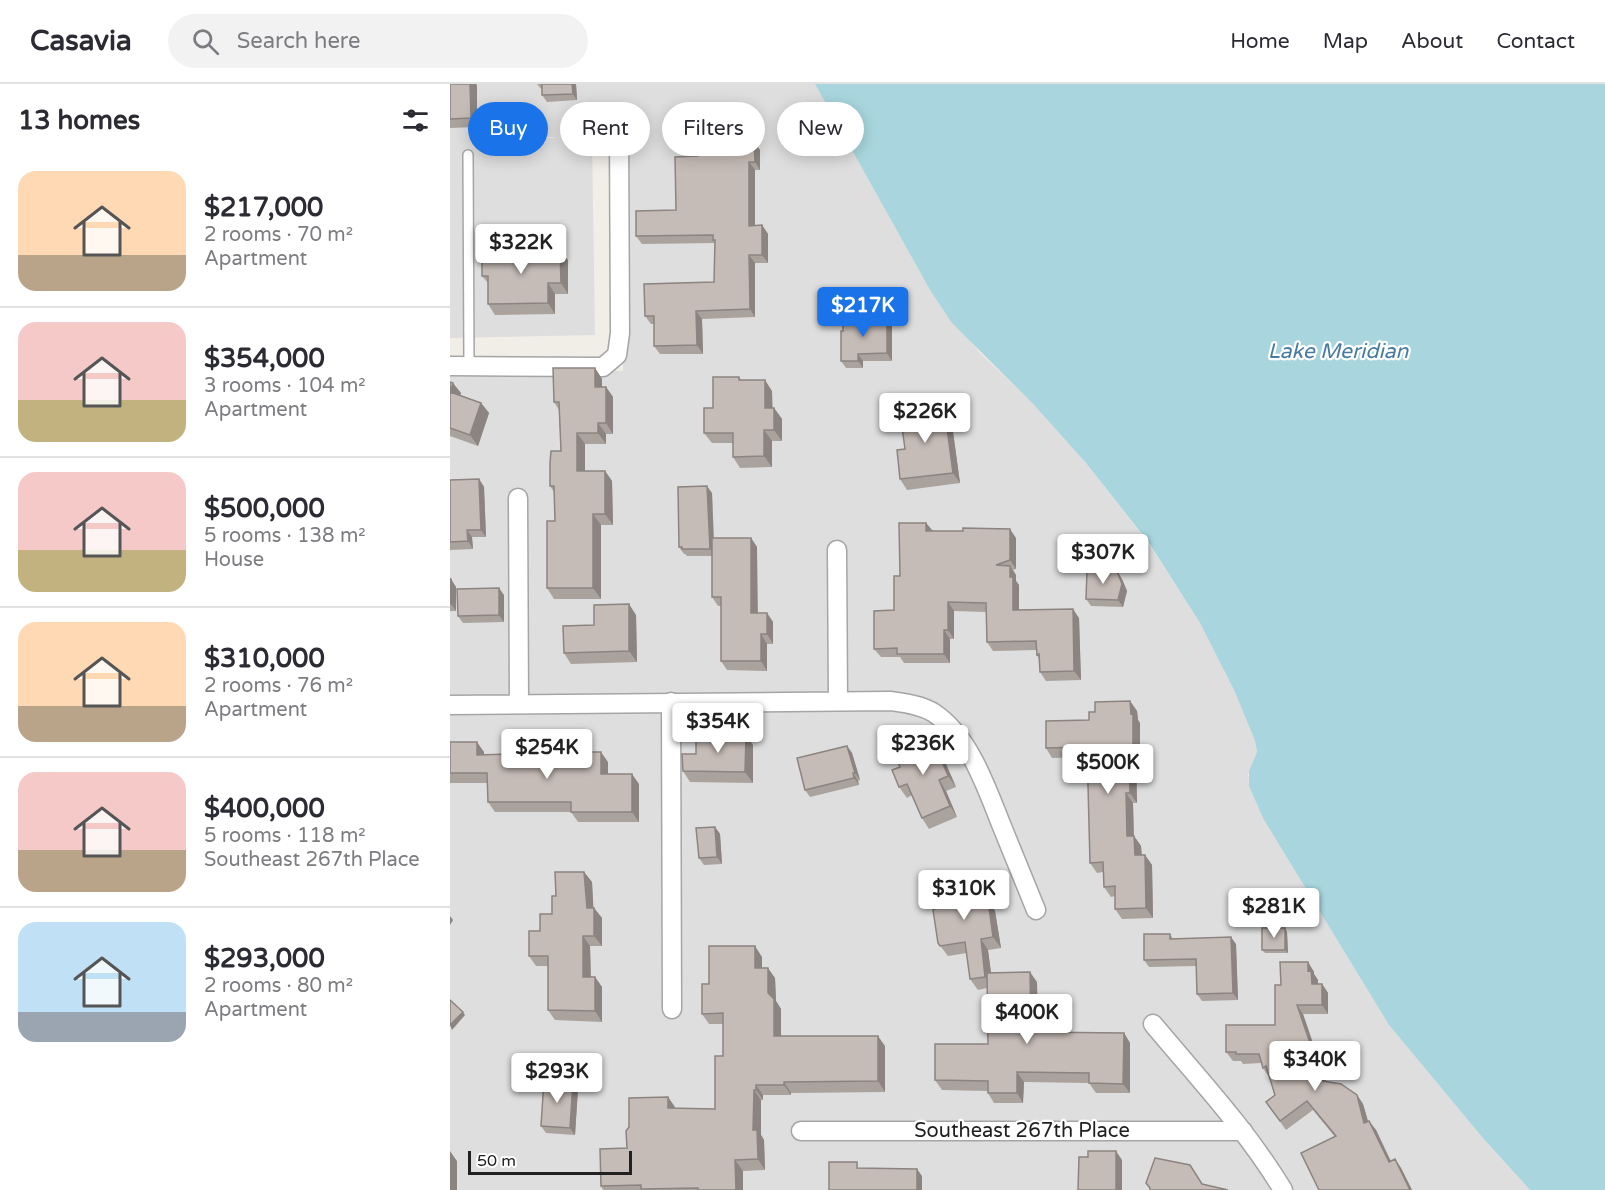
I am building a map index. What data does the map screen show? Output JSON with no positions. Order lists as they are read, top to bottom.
{
  "streets": {
    "street": ["Southeast 267th Place"]
  },
  "water": ["Lake Meridian"],
  "scale_bar": "50 m",
  "page": {
    "header": "Casavia",
    "search": "Search here",
    "nav": [
      "Home",
      "Map",
      "About",
      "Contact"
    ],
    "heading": "13 homes",
    "chip": [
      "Buy",
      "Rent",
      "Filters",
      "New"
    ],
    "list": [
      {
        "name": "$217,000",
        "note": "2 rooms · 70 m² · Apartment"
      },
      {
        "name": "$354,000",
        "note": "3 rooms · 104 m² · Apartment"
      },
      {
        "name": "$500,000",
        "note": "5 rooms · 138 m² · House"
      },
      {
        "name": "$310,000",
        "note": "2 rooms · 76 m² · Apartment"
      },
      {
        "name": "$400,000",
        "note": "5 rooms · 118 m² · Southeast 267th Place"
      },
      {
        "name": "$293,000",
        "note": "2 rooms · 80 m² · Apartment"
      }
    ],
    "price": [
      "$322K",
      "$217K",
      "$226K",
      "$307K",
      "$354K",
      "$236K",
      "$254K",
      "$500K",
      "$310K",
      "$281K",
      "$400K",
      "$340K",
      "$293K"
    ],
    "scale": "50 m"
  }
}
